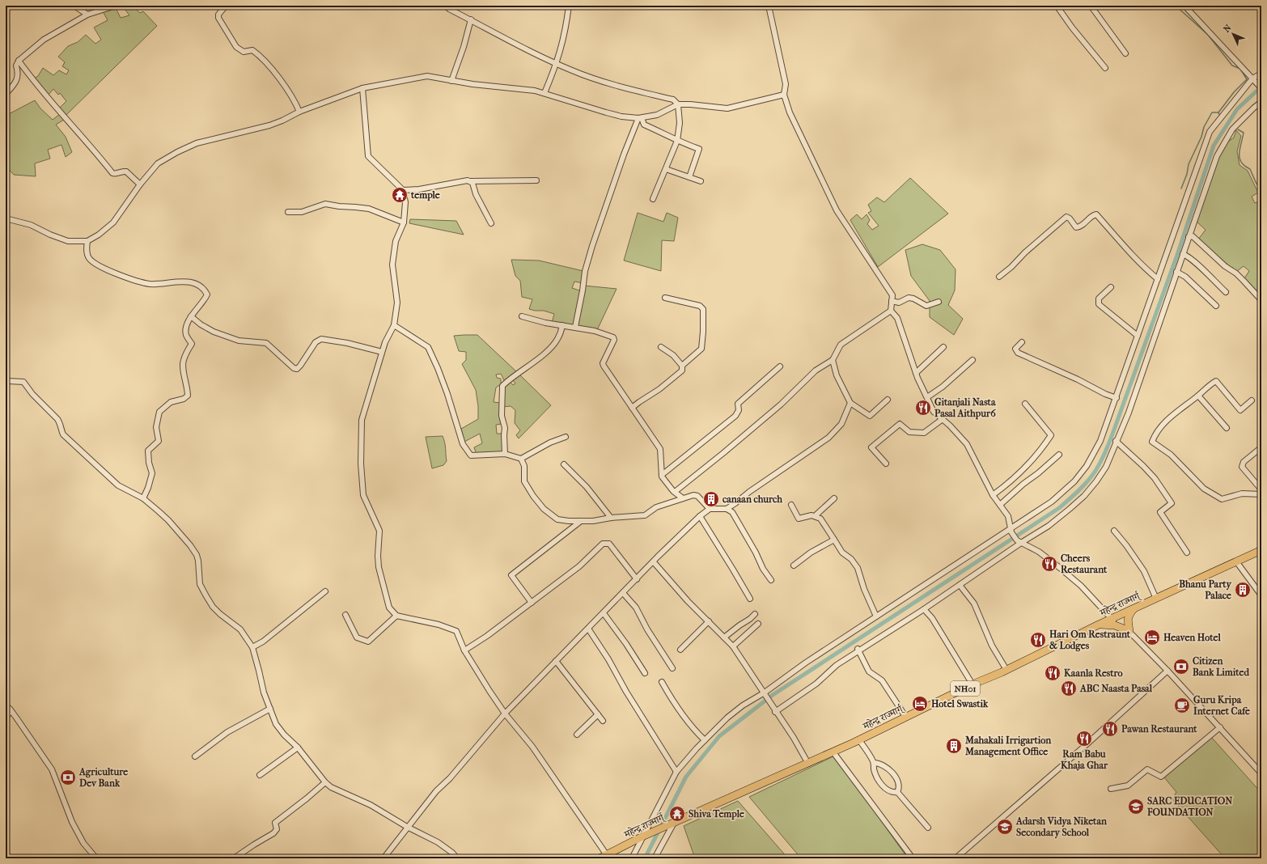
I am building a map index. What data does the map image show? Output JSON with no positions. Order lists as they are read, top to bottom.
{
  "streets": {
    "highway": ["महेन्द्र राज्मार्ग्", "NH01"]
  },
  "places": {
    "temple": ["temple", "Shiva Temple"],
    "restaurant": [
      "Gitanjali Nasta Pasal Aithpur6",
      "Cheers Restaurant",
      "Hari Om Restraunt & Lodges",
      "Kaanla Restro",
      "ABC Naasta Pasal",
      "Pawan Restaurant",
      "Ram Babu Khaja Ghar"
    ],
    "building": ["canaan church", "Bhanu Party Palace", "Mahakali Irrigartion Management Office"],
    "hotel": ["Heaven Hotel", "Hotel Swastik"],
    "bank": ["Citizen Bank Limited", "Agriculture Dev Bank"],
    "cafe": ["Guru Kripa Internet Cafe"],
    "school or university": ["SARC EDUCATION FOUNDATION", "Adarsh Vidya Niketan Secondary School"]
  },
  "north": "top left"
}
